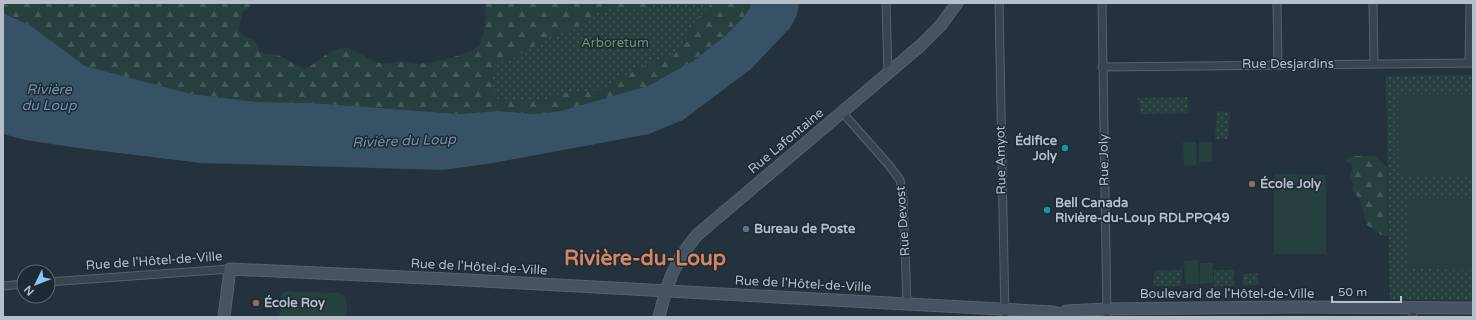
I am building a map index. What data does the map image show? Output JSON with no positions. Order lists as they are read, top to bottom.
{
  "streets": {
    "main road": ["Rue Lafontaine", "Rue de l'Hôtel-de-Ville", "Boulevard de l'Hôtel-de-Ville"],
    "street": [
      "Rue Desjardins",
      "Rue Amyot",
      "Rue Joly",
      "Rue Devost"
    ]
  },
  "crossings": [
    ["Rue Desjardins", "Rue Joly"],
    ["Rue Lafontaine", "Rue Devost"],
    ["Rue Lafontaine", "Rue de l'Hôtel-de-Ville"],
    ["Rue Amyot", "Rue de l'Hôtel-de-Ville"],
    ["Rue Amyot", "Boulevard de l'Hôtel-de-Ville"],
    ["Rue Joly", "Boulevard de l'Hôtel-de-Ville"],
    ["Rue Devost", "Rue de l'Hôtel-de-Ville"],
    ["Rue de l'Hôtel-de-Ville", "Boulevard de l'Hôtel-de-Ville"]
  ],
  "districts": ["Rivière-du-Loup"],
  "water": ["Rivière du Loup"],
  "parks": ["Arboretum"],
  "places": [
    "Édifice Joly",
    "École Joly",
    "Bell Canada Rivière-du-Loup RDLPPQ49",
    "Bureau de Poste",
    "École Roy"
  ],
  "scale_bar": "50 m",
  "north": "bottom left"
}
